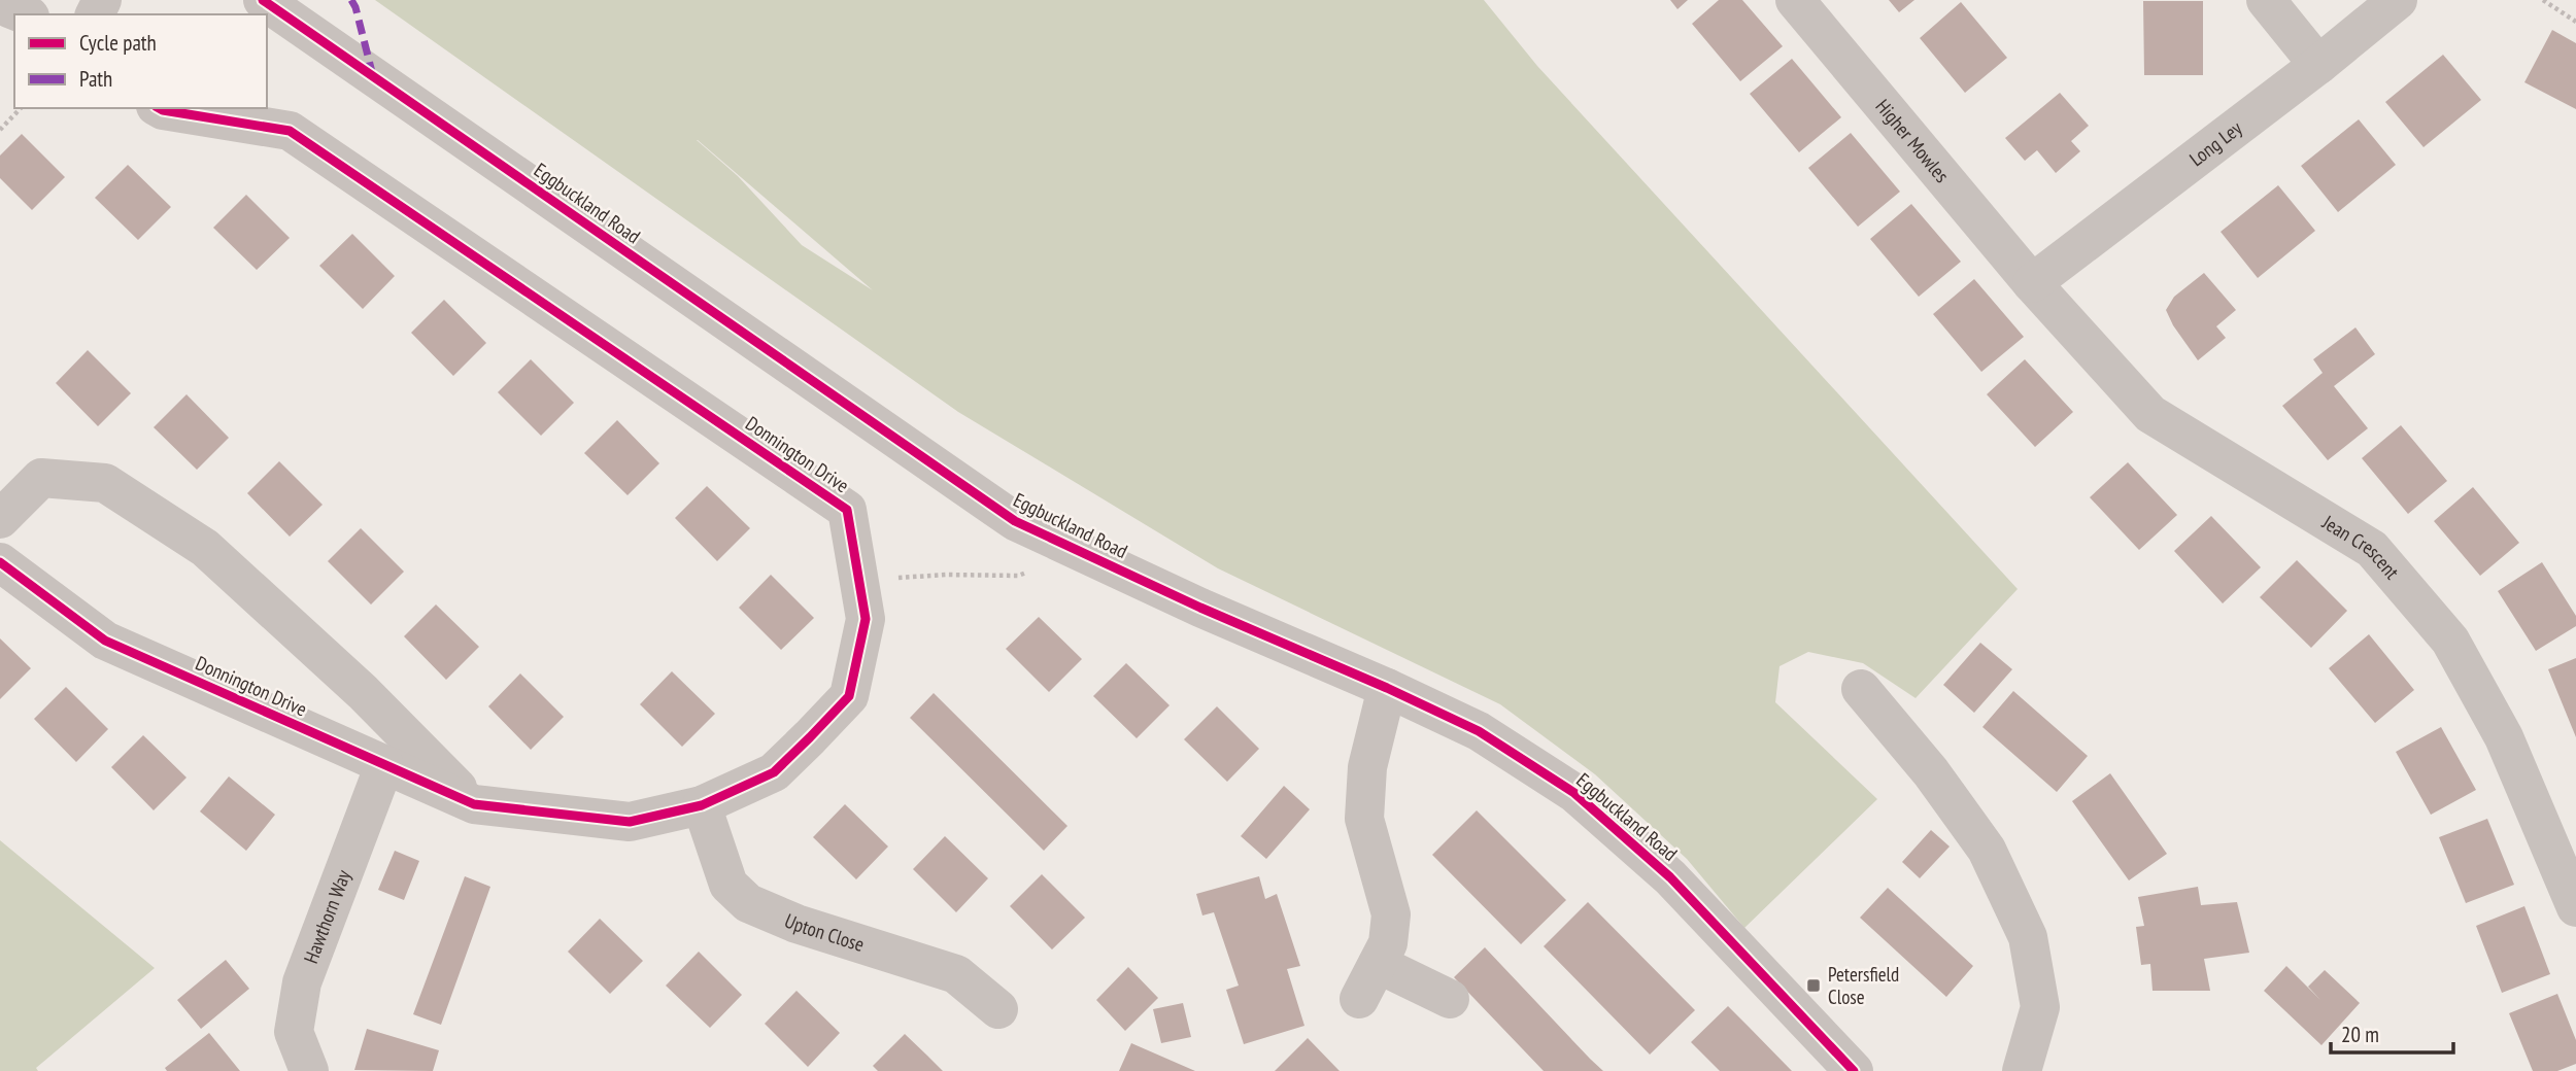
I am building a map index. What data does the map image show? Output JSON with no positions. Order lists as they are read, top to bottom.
{
  "streets": {
    "street": [
      "Higher Mowles",
      "Long Ley",
      "Eggbuckland Road",
      "Donnington Drive",
      "Jean Crescent",
      "Hawthorn Way",
      "Upton Close"
    ]
  },
  "crossings": [
    ["Higher Mowles", "Long Ley"],
    ["Higher Mowles", "Jean Crescent"],
    ["Long Ley", "Jean Crescent"],
    ["Donnington Drive", "Hawthorn Way"],
    ["Donnington Drive", "Upton Close"]
  ],
  "places": {
    "transit": ["Petersfield Close"]
  },
  "legend": ["Cycle path", "Path"],
  "scale_bar": "20 m"
}
